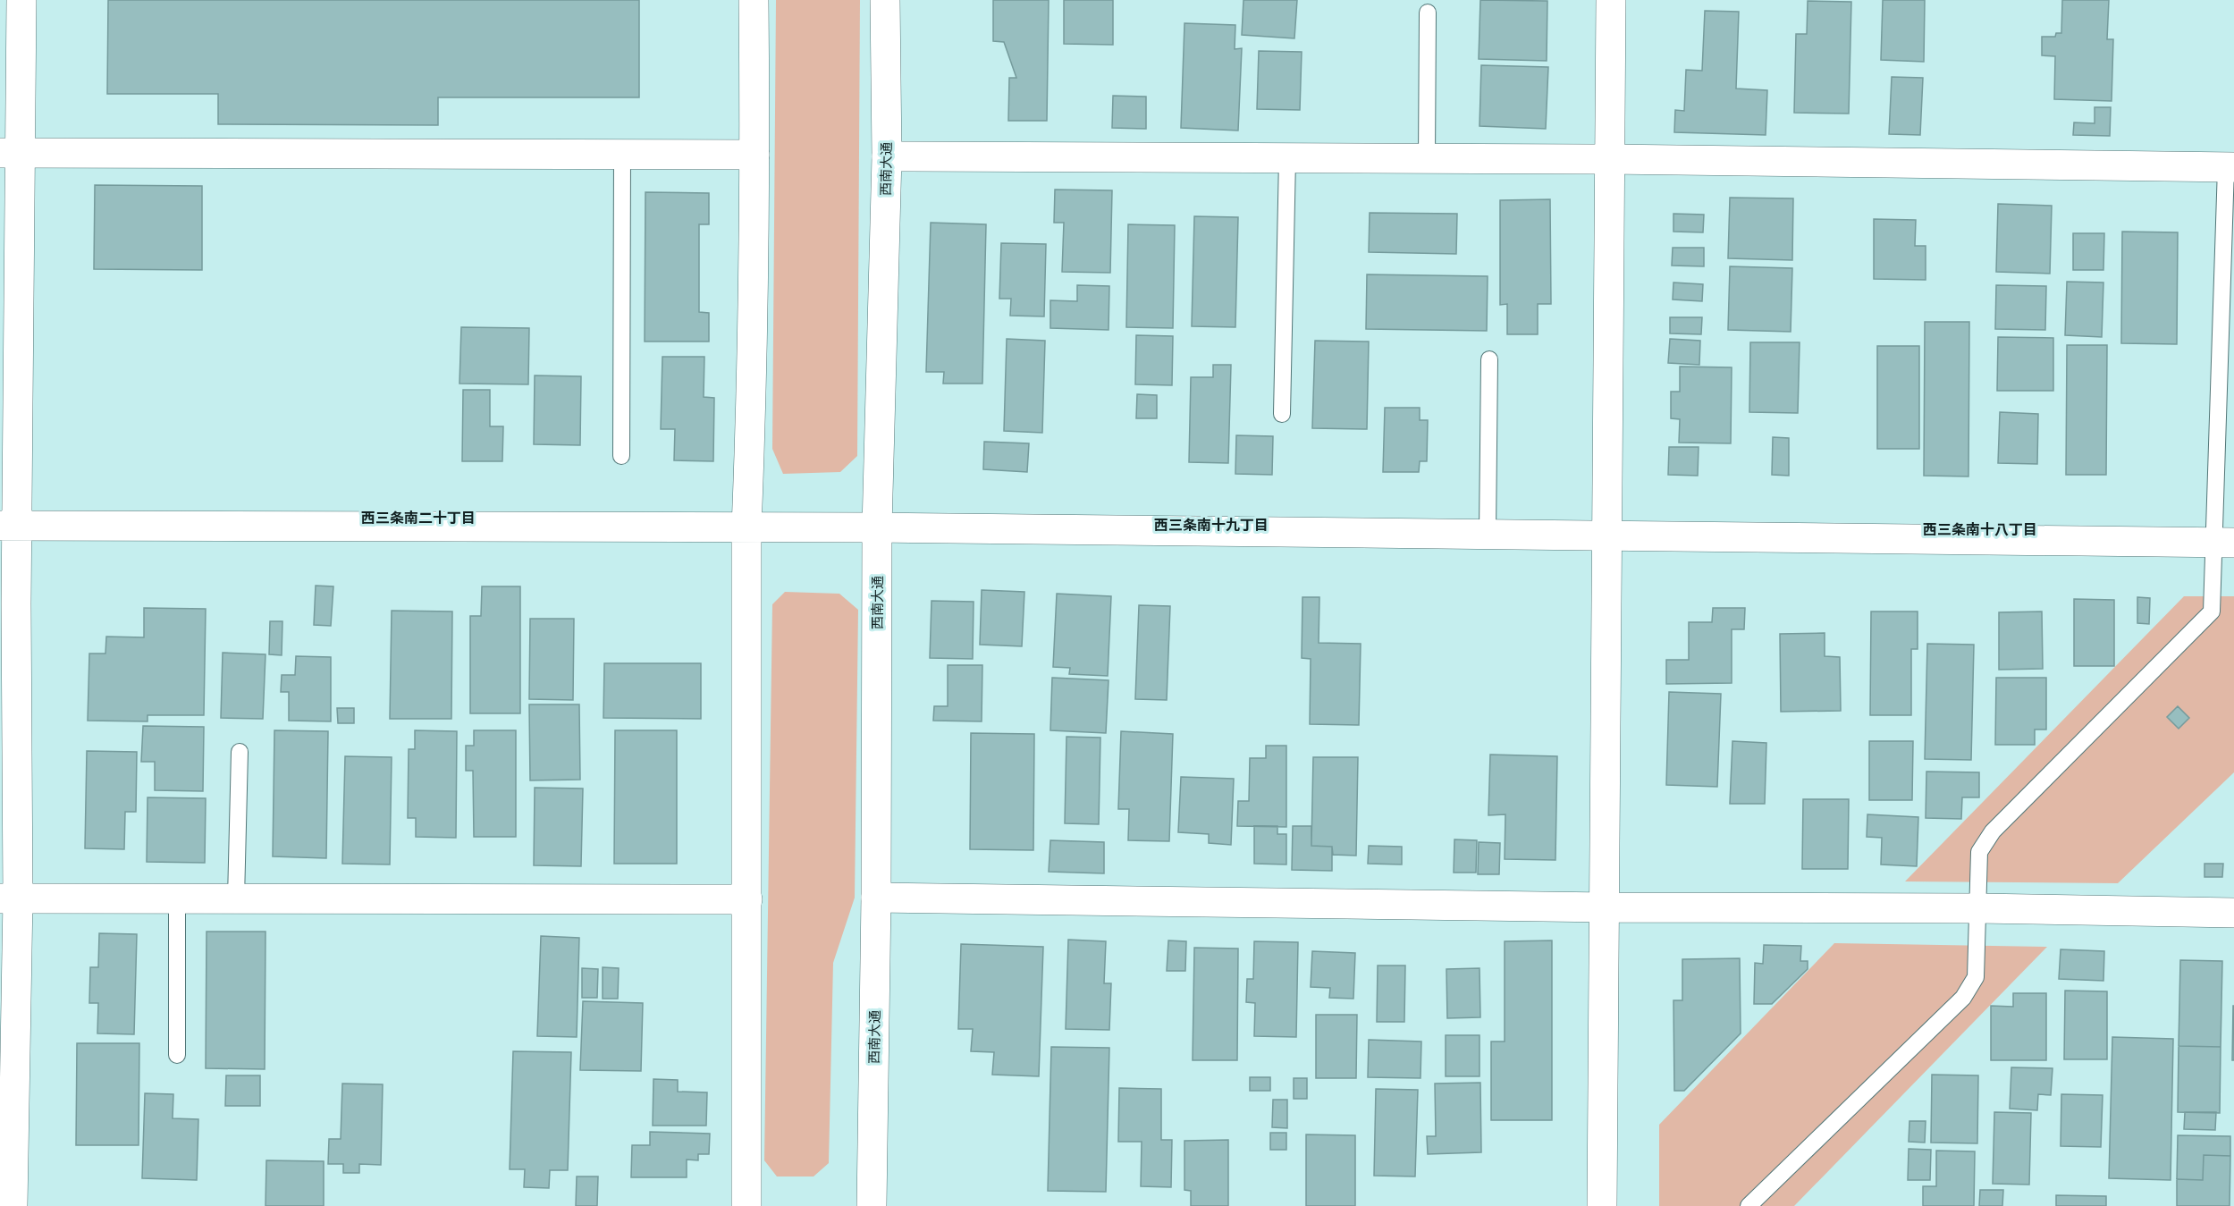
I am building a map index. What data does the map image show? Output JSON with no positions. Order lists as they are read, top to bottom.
{
  "streets": {
    "street": ["西南大通"]
  },
  "districts": ["西三条南二十丁目", "西三条南十九丁目", "西三条南十八丁目"]
}
